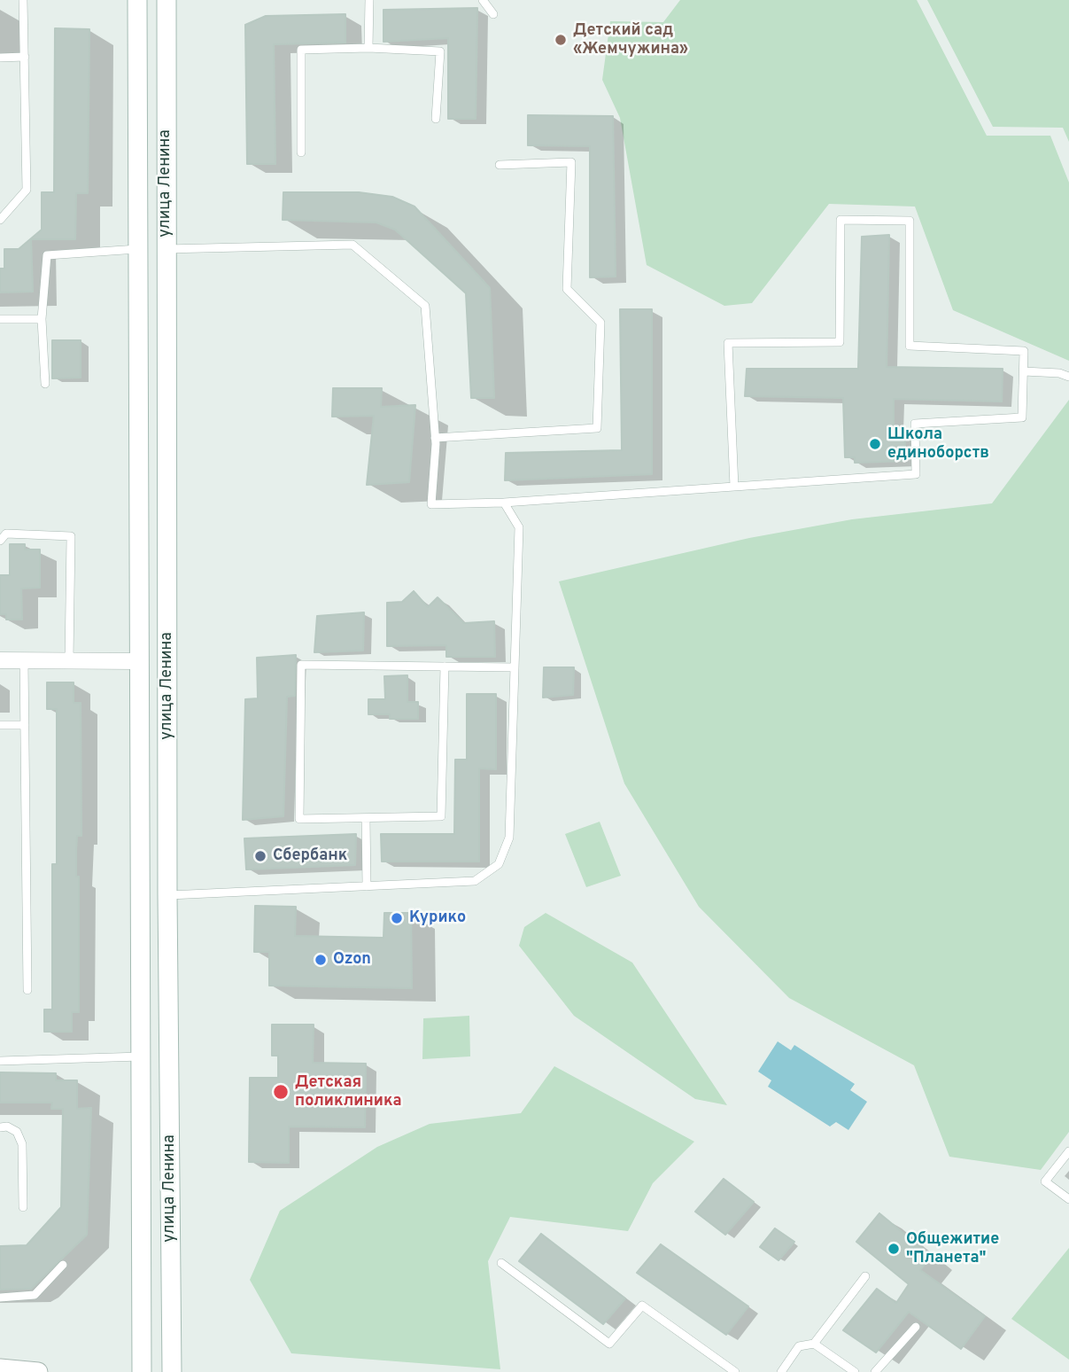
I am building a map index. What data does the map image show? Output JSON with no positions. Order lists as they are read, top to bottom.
{
  "streets": {
    "main road": ["улица Ленина"]
  },
  "places": [
    "Детский сад «Жемчужина»",
    "Школа единоборств",
    "Сбербанк",
    "Курико",
    "Ozon",
    "Детская поликлиника",
    "Общежитие \"Планета\""
  ]
}
